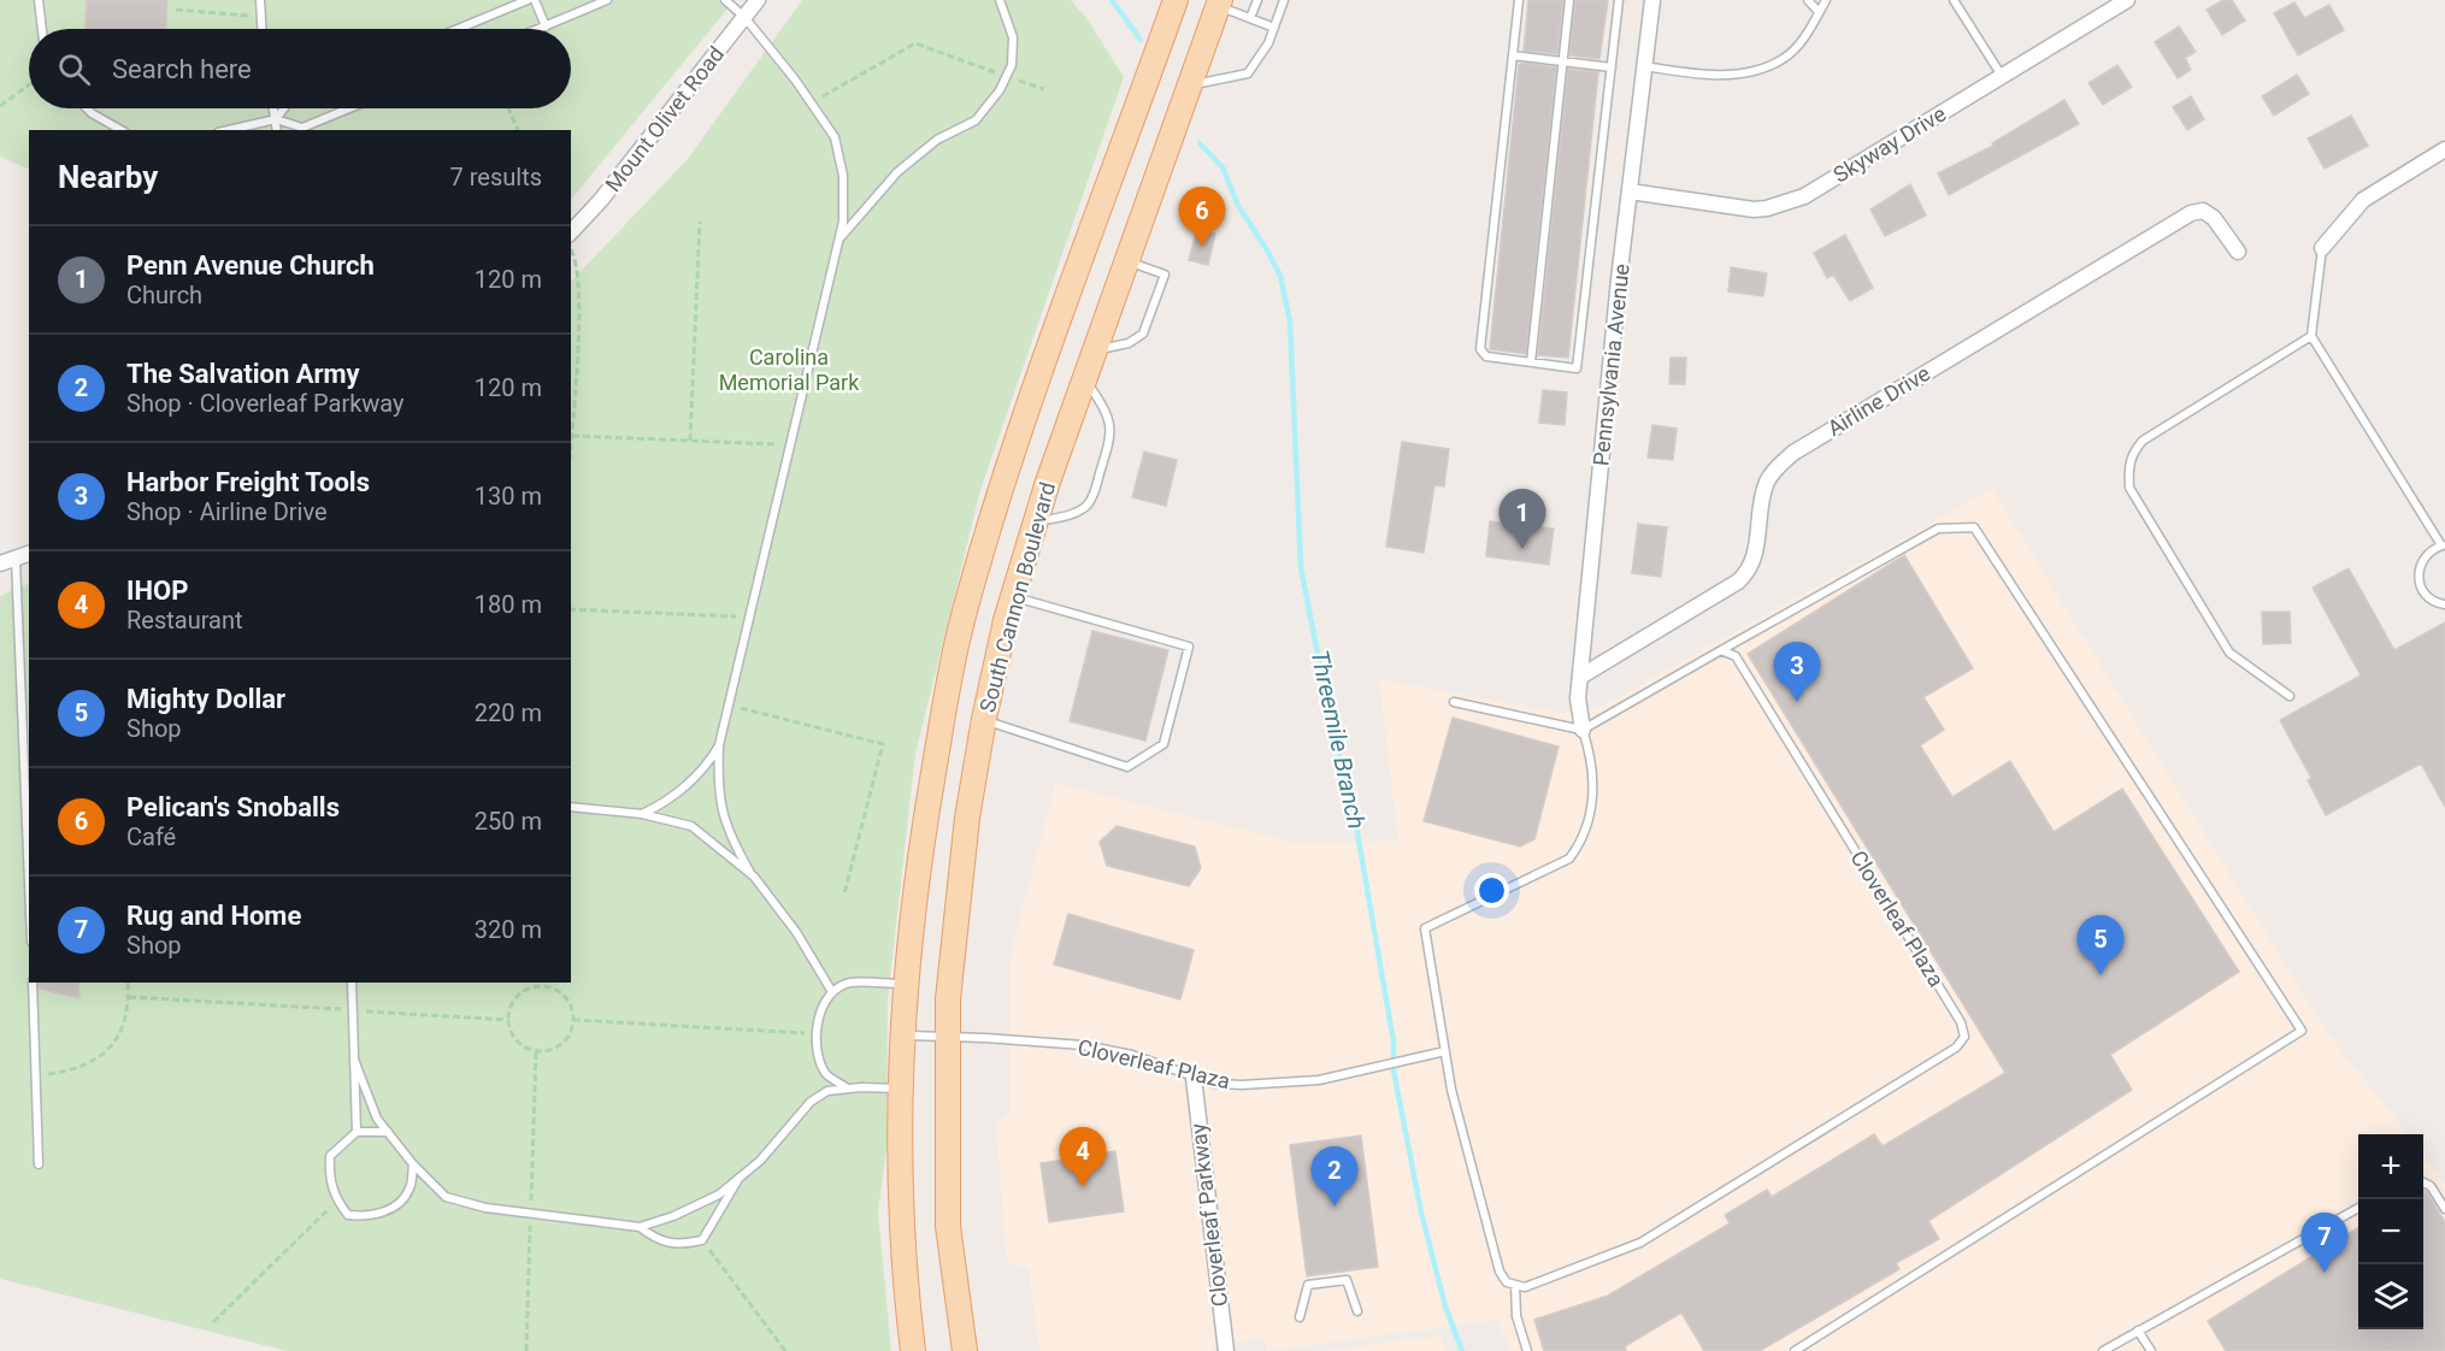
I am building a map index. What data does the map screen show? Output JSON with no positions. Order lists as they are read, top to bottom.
{
  "streets": {
    "main road": ["South Cannon Boulevard"],
    "street": [
      "Mount Olivet Road",
      "Skyway Drive",
      "Pennsylvania Avenue",
      "Airline Drive",
      "Cloverleaf Parkway"
    ],
    "lane": ["Cloverleaf Plaza"]
  },
  "crossings": [
    ["Skyway Drive", "Pennsylvania Avenue"],
    ["Pennsylvania Avenue", "Airline Drive"],
    ["South Cannon Boulevard", "Cloverleaf Plaza"],
    ["Cloverleaf Plaza", "Cloverleaf Parkway"]
  ],
  "water": ["Threemile Branch"],
  "parks": ["Carolina Memorial Park"],
  "page": {
    "search": "Search here",
    "heading": ["Nearby", "7 results"],
    "pins": [
      "6",
      "1",
      "3",
      "5",
      "4",
      "2",
      "7"
    ],
    "list": [
      {
        "mark": "1",
        "name": "Penn Avenue Church",
        "note": "Church",
        "value": "120 m"
      },
      {
        "mark": "2",
        "name": "The Salvation Army",
        "note": "Shop · Cloverleaf Parkway",
        "value": "120 m"
      },
      {
        "mark": "3",
        "name": "Harbor Freight Tools",
        "note": "Shop · Airline Drive",
        "value": "130 m"
      },
      {
        "mark": "4",
        "name": "IHOP",
        "note": "Restaurant",
        "value": "180 m"
      },
      {
        "mark": "5",
        "name": "Mighty Dollar",
        "note": "Shop",
        "value": "220 m"
      },
      {
        "mark": "6",
        "name": "Pelican's Snoballs",
        "note": "Café",
        "value": "250 m"
      },
      {
        "mark": "7",
        "name": "Rug and Home",
        "note": "Shop",
        "value": "320 m"
      }
    ],
    "map_buttons": ["+", "−"]
  }
}
